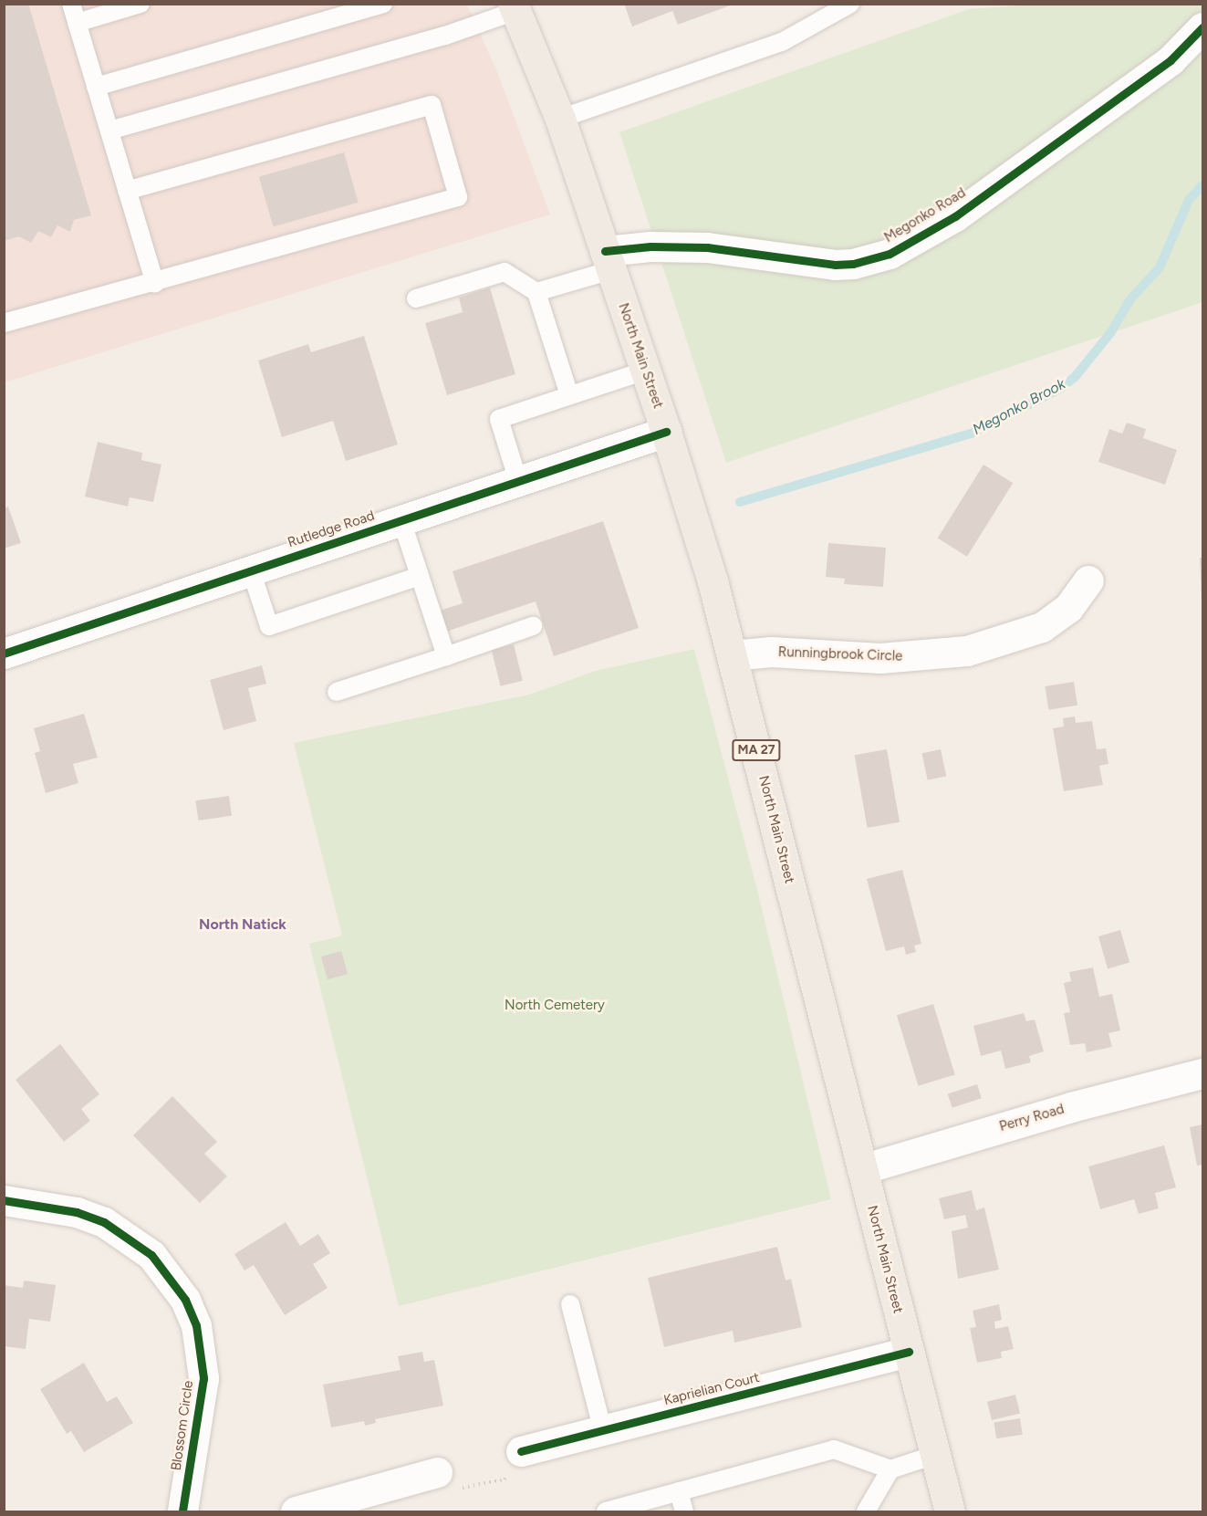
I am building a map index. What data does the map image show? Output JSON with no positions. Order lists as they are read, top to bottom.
{
  "streets": {
    "main road": ["North Main Street", "MA 27"],
    "street": [
      "Megonko Road",
      "Rutledge Road",
      "Runningbrook Circle",
      "Perry Road",
      "Kaprielian Court",
      "Blossom Circle"
    ]
  },
  "crossings": [
    ["Megonko Road", "North Main Street"],
    ["North Main Street", "Rutledge Road"],
    ["North Main Street", "Runningbrook Circle"],
    ["North Main Street", "Perry Road"],
    ["North Main Street", "Kaprielian Court"]
  ],
  "districts": ["North Natick"],
  "water": ["Megonko Brook"],
  "parks": ["North Cemetery"]
}
